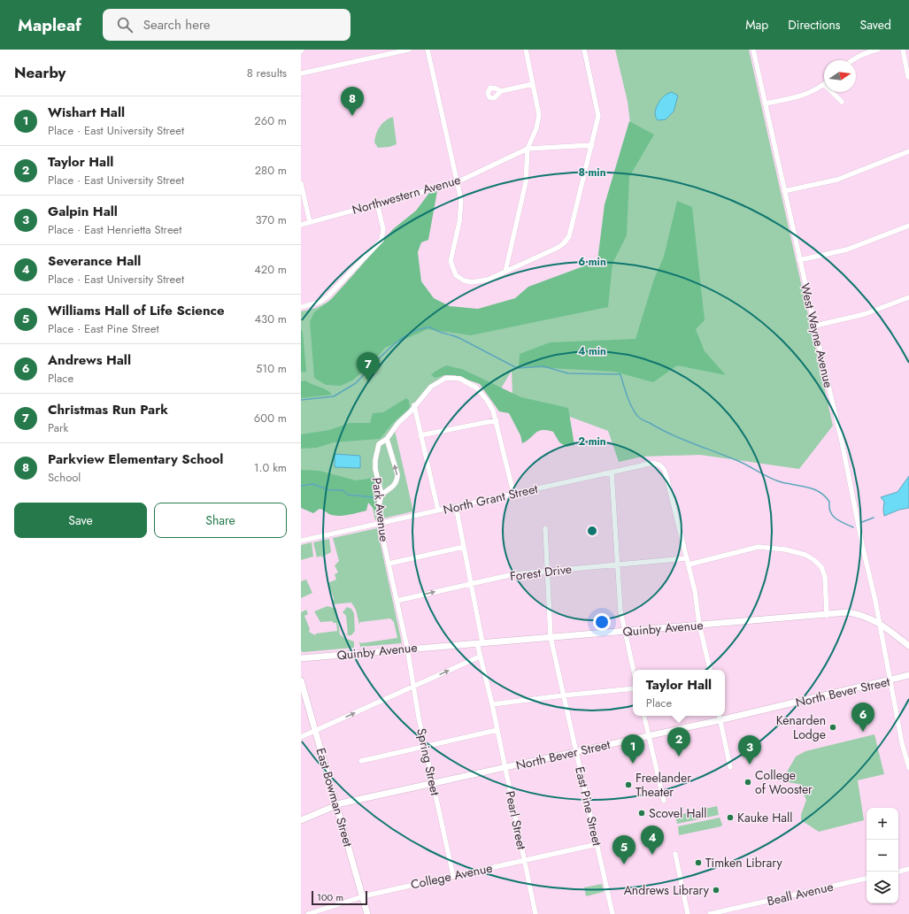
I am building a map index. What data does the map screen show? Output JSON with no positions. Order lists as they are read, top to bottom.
{
  "streets": {
    "main road": ["Quinby Avenue", "North Bever Street", "East Bowman Street"],
    "street": [
      "Northwestern Avenue",
      "West Wayne Avenue",
      "North Grant Street",
      "Park Avenue",
      "Forest Drive",
      "Spring Street",
      "East Pine Street",
      "Pearl Street",
      "College Avenue",
      "Beall Avenue"
    ]
  },
  "crossings": [
    ["West Wayne Avenue", "Quinby Avenue"],
    ["West Wayne Avenue", "North Bever Street"],
    ["North Grant Street", "Park Avenue"],
    ["North Grant Street", "Forest Drive"],
    ["North Grant Street", "Quinby Avenue"],
    ["North Grant Street", "Pearl Street"],
    ["Park Avenue", "Forest Drive"],
    ["Park Avenue", "Quinby Avenue"],
    ["Park Avenue", "Spring Street"],
    ["Forest Drive", "Quinby Avenue"],
    ["Forest Drive", "East Pine Street"],
    ["Forest Drive", "Pearl Street"],
    ["Quinby Avenue", "Spring Street"],
    ["Quinby Avenue", "East Pine Street"],
    ["Quinby Avenue", "Pearl Street"],
    ["North Bever Street", "Spring Street"],
    ["North Bever Street", "East Bowman Street"],
    ["North Bever Street", "East Pine Street"],
    ["North Bever Street", "Pearl Street"],
    ["Spring Street", "College Avenue"],
    ["East Bowman Street", "College Avenue"],
    ["East Pine Street", "College Avenue"],
    ["Pearl Street", "College Avenue"]
  ],
  "places": [
    "Kenarden Lodge",
    "College of Wooster",
    "Freelander Theater",
    "Scovel Hall",
    "Kauke Hall",
    "Timken Library",
    "Andrews Library"
  ],
  "scale_bar": "100 m",
  "north": "right",
  "page": {
    "header": "Mapleaf",
    "search": "Search here",
    "nav": ["Map", "Directions", "Saved"],
    "heading": ["Nearby", "8 results"],
    "pins": [
      "8",
      "7",
      "6",
      "2",
      "1",
      "3",
      "4",
      "5"
    ],
    "list": [
      {
        "mark": "1",
        "name": "Wishart Hall",
        "note": "Place · East University Street",
        "value": "260 m"
      },
      {
        "mark": "2",
        "name": "Taylor Hall",
        "note": "Place · East University Street",
        "value": "280 m"
      },
      {
        "mark": "3",
        "name": "Galpin Hall",
        "note": "Place · East Henrietta Street",
        "value": "370 m"
      },
      {
        "mark": "4",
        "name": "Severance Hall",
        "note": "Place · East University Street",
        "value": "420 m"
      },
      {
        "mark": "5",
        "name": "Williams Hall of Life Science",
        "note": "Place · East Pine Street",
        "value": "430 m"
      },
      {
        "mark": "6",
        "name": "Andrews Hall",
        "note": "Place",
        "value": "510 m"
      },
      {
        "mark": "7",
        "name": "Christmas Run Park",
        "note": "Park",
        "value": "600 m"
      },
      {
        "mark": "8",
        "name": "Parkview Elementary School",
        "note": "School",
        "value": "1.0 km"
      }
    ],
    "buttons": ["Save", "Share"],
    "popup": ["Taylor Hall", "Place"],
    "map_buttons": ["+", "−"],
    "scale": "100 m"
  },
  "rings": [
    "8 min",
    "6 min",
    "4 min",
    "2 min"
  ]
}
